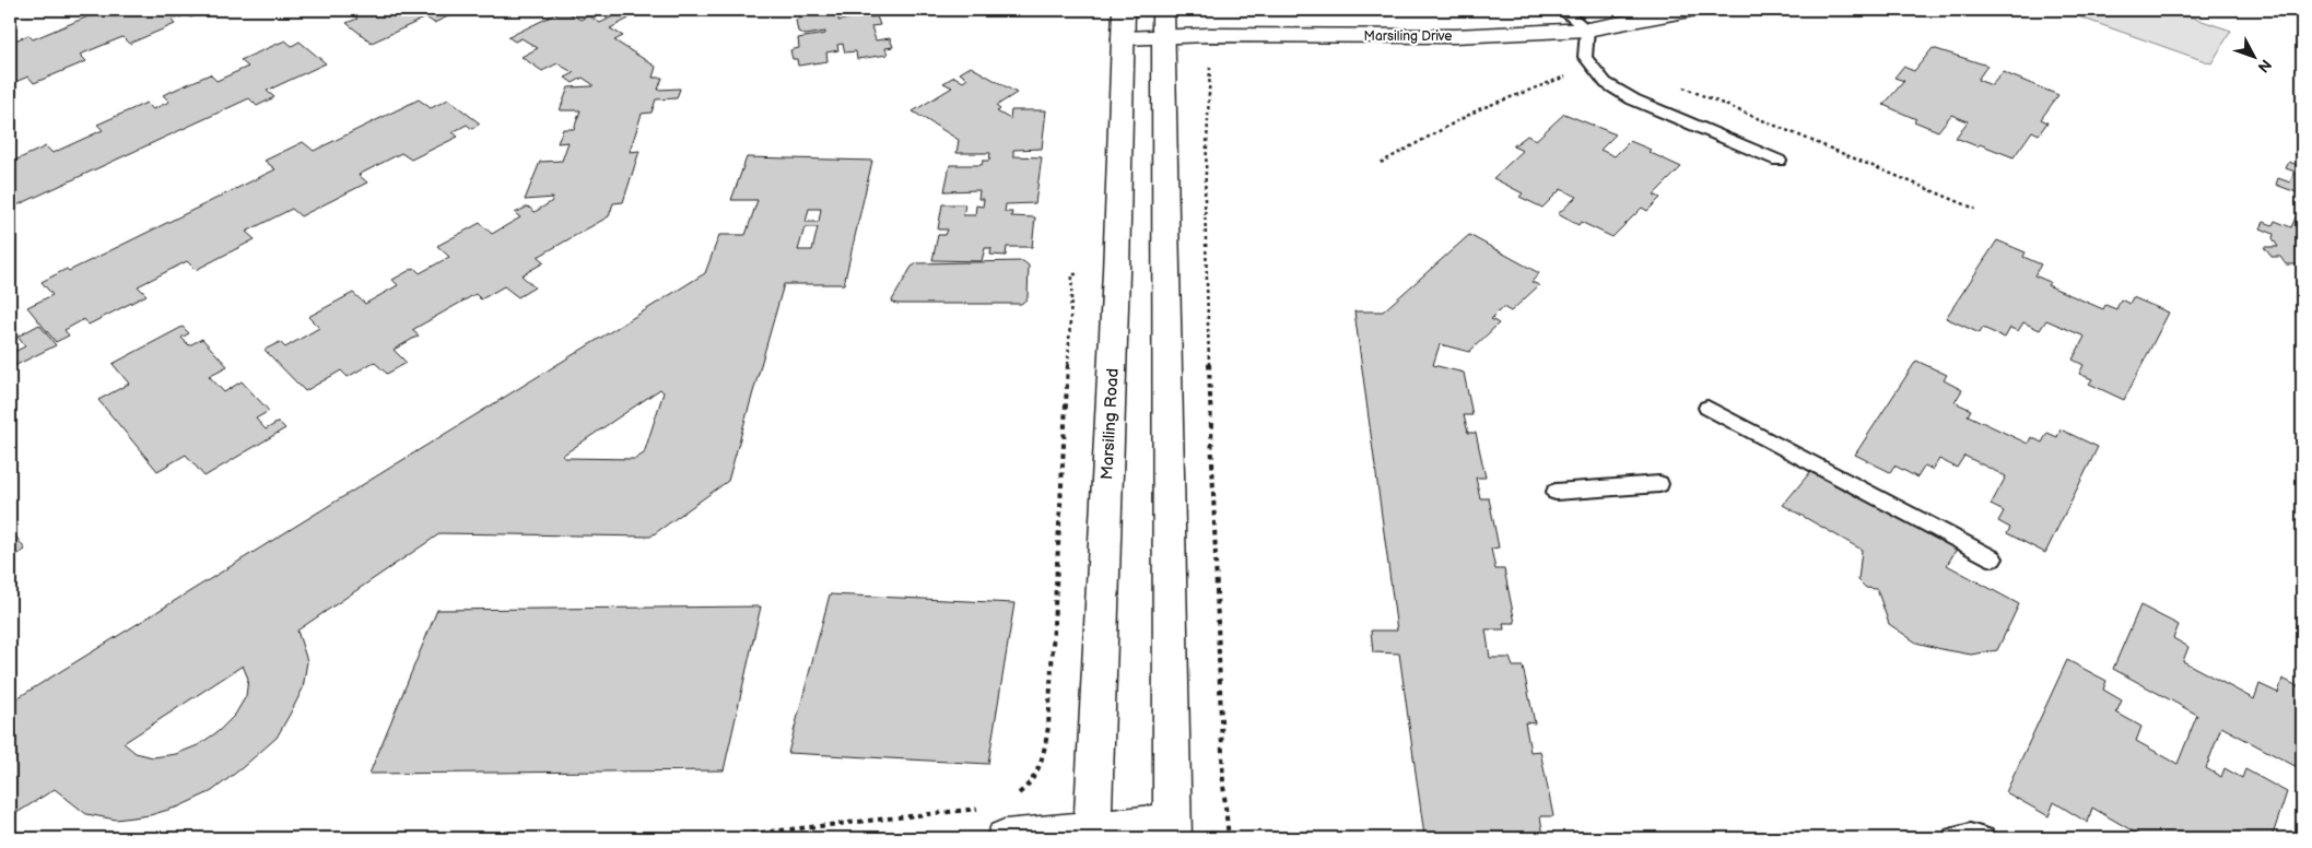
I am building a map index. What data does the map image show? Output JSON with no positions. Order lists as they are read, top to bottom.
{
  "streets": {
    "street": ["Marsiling Drive", "Marsiling Road"]
  },
  "crossings": [
    ["Marsiling Drive", "Marsiling Road"]
  ],
  "north": "bottom right"
}
